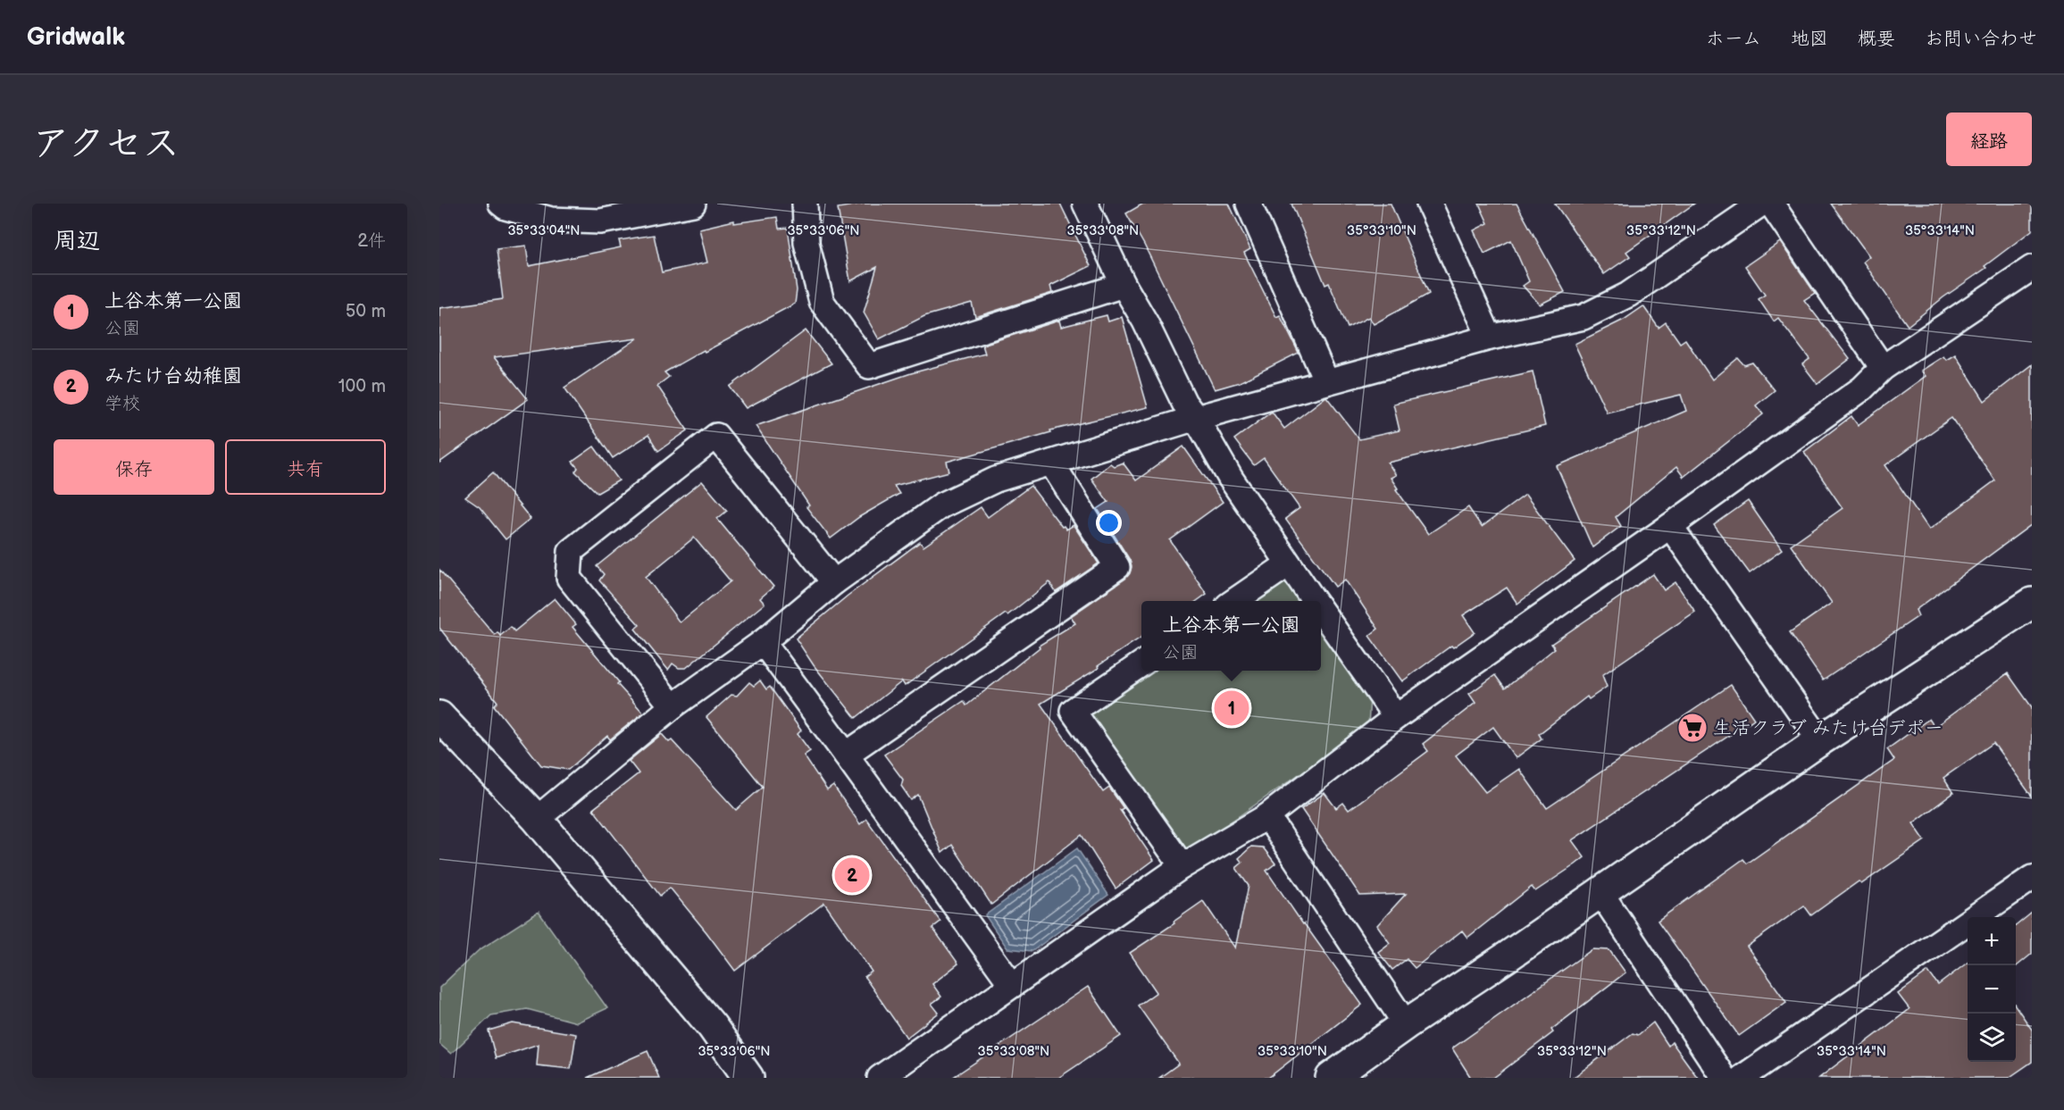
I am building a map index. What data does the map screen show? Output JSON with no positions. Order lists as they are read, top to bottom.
{
  "places": {
    "supermarket": ["生活クラブ みたけ台デポー"]
  },
  "page": {
    "header": "Gridwalk",
    "nav": [
      "ホーム",
      "地図",
      "概要",
      "お問い合わせ"
    ],
    "title": "アクセス",
    "buttons": [
      "経路",
      ["保存", "共有"]
    ],
    "heading": ["周辺", "2件"],
    "list": [
      {
        "mark": "1",
        "name": "上谷本第一公園",
        "note": "公園",
        "value": "50 m"
      },
      {
        "mark": "2",
        "name": "みたけ台幼稚園",
        "note": "学校",
        "value": "100 m"
      }
    ],
    "popup": ["上谷本第一公園", "公園"],
    "pins": ["1", "2"],
    "map_buttons": ["+", "−"]
  },
  "coordinates": [
    "35°33'04\"N",
    "35°33'06\"N",
    "35°33'08\"N",
    "35°33'10\"N",
    "35°33'12\"N",
    "35°33'14\"N"
  ]
}
